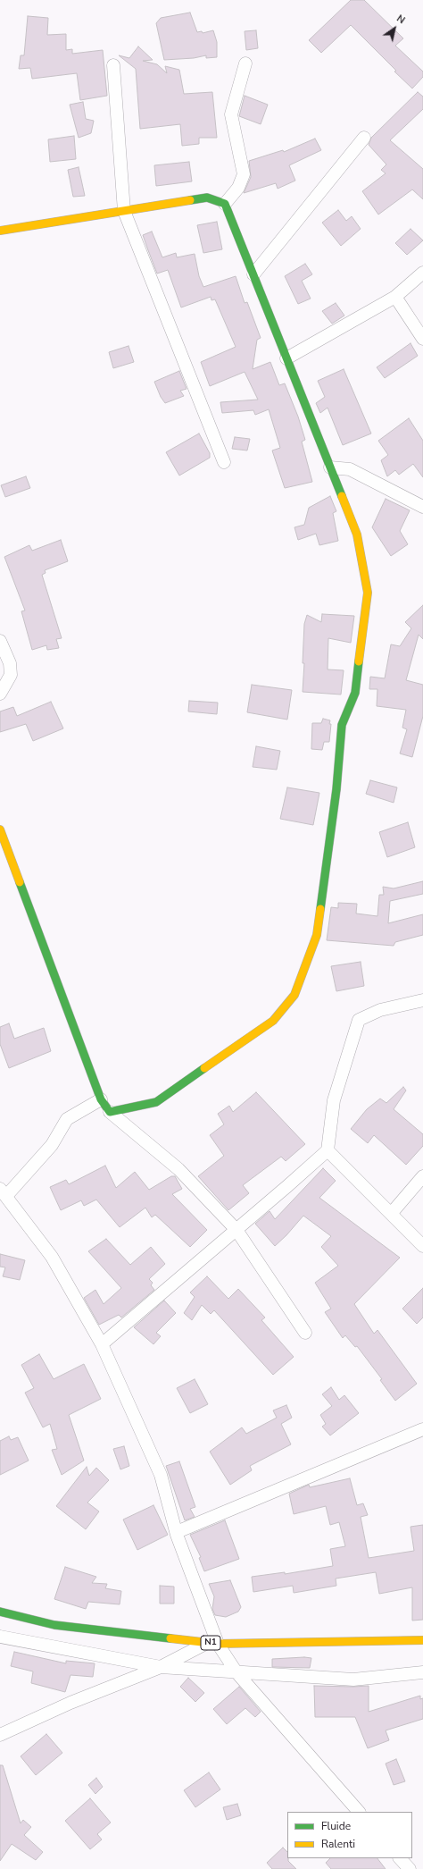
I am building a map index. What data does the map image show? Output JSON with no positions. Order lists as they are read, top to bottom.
{
  "streets": {
    "main road": ["N1"]
  },
  "legend": ["Fluide", "Ralenti"],
  "north": "top right"
}
